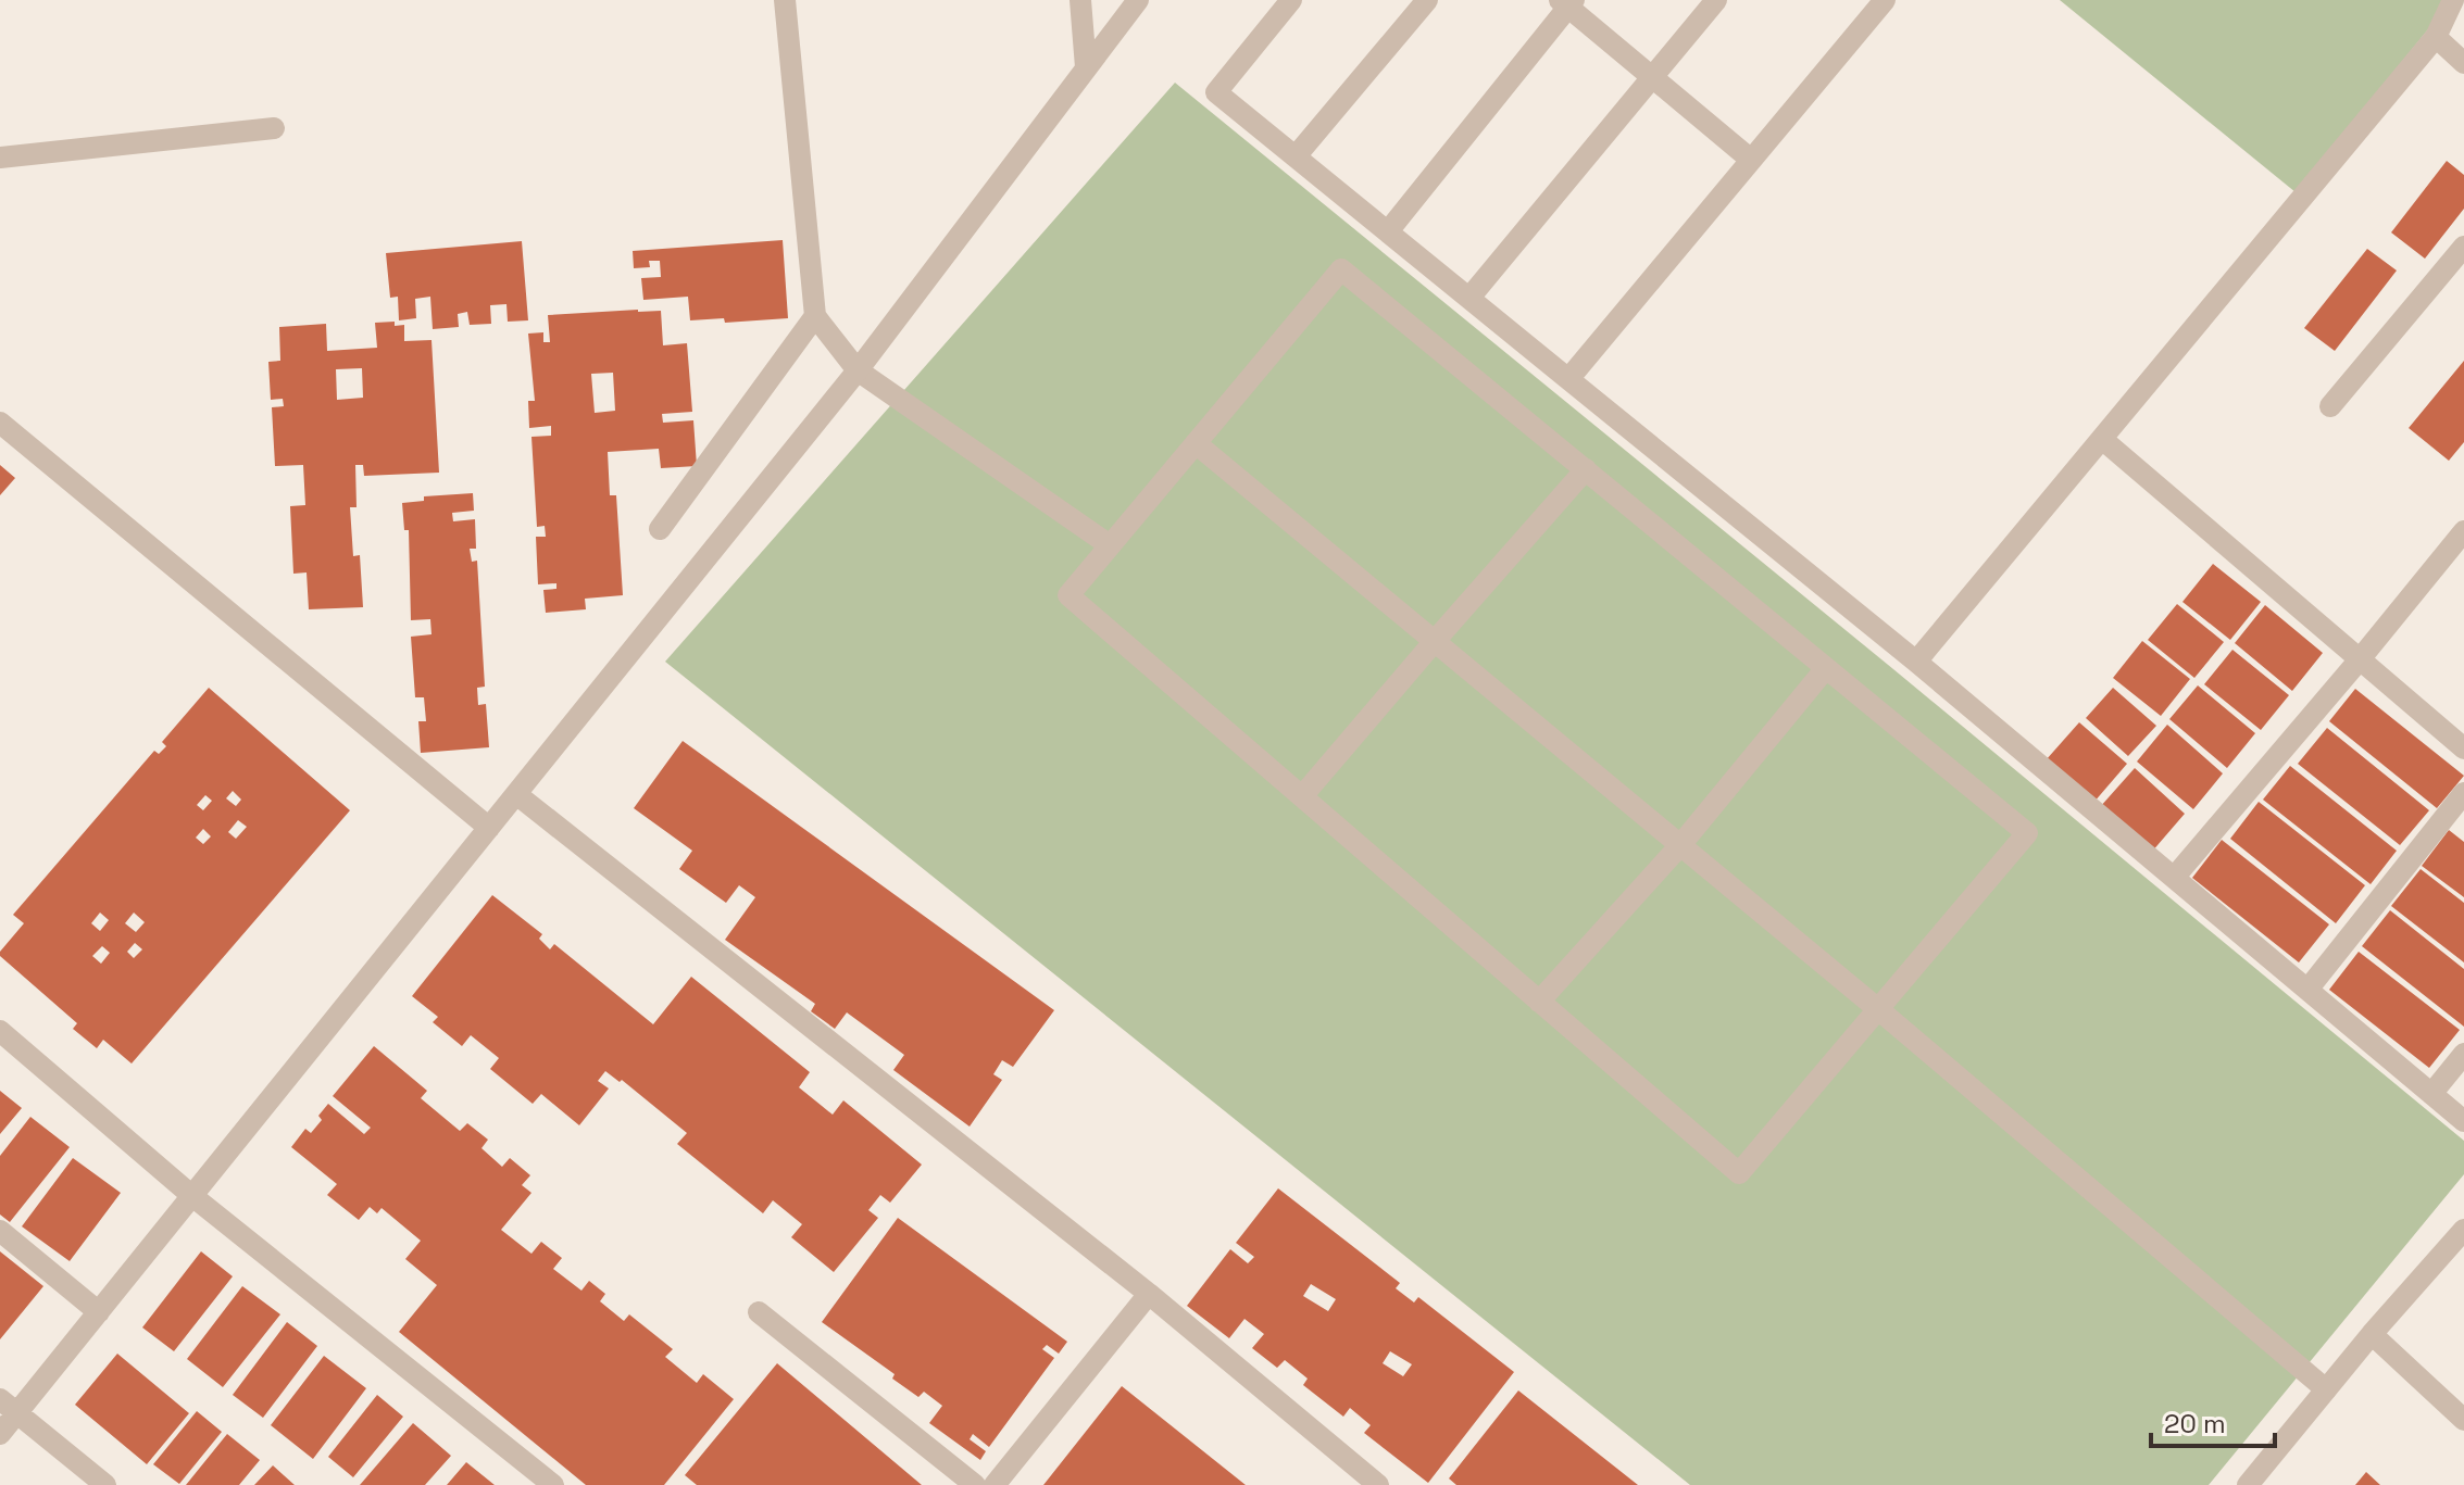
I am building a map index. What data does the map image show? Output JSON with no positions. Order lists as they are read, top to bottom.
{
  "scale_bar": "20 m"
}
